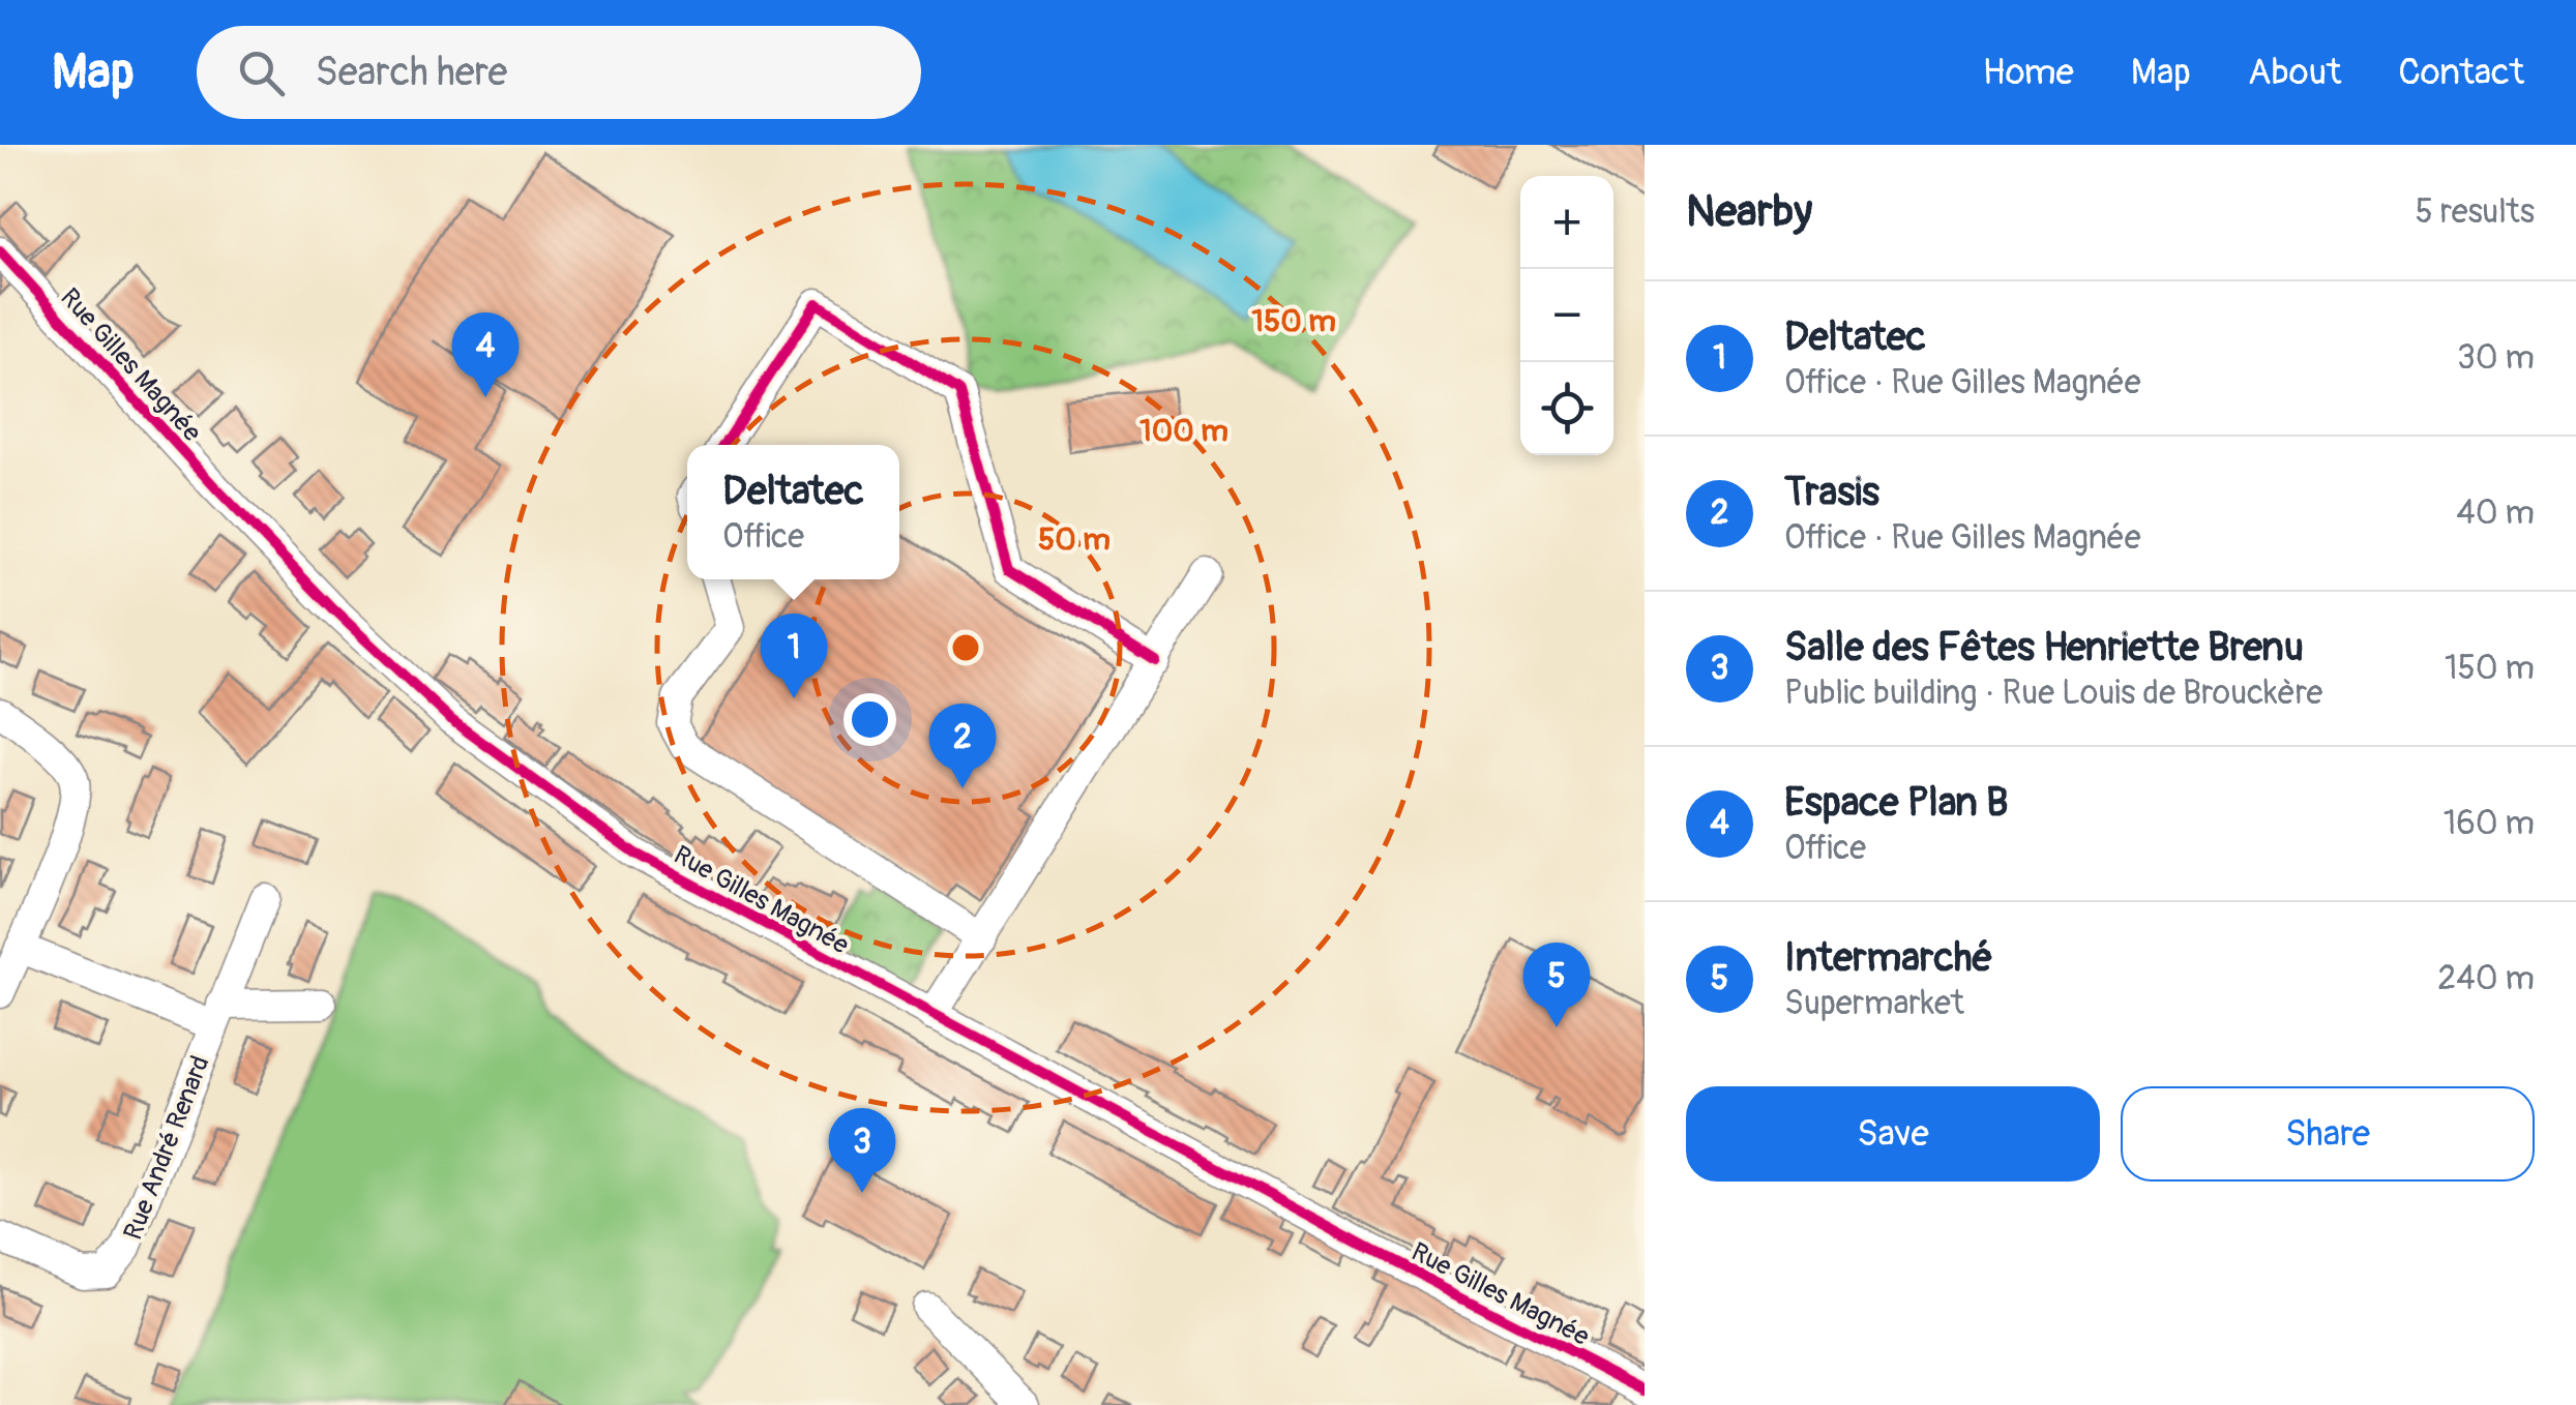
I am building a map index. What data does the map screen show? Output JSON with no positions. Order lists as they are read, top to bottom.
{
  "streets": {
    "street": ["Rue Gilles Magnée", "Rue André Renard"]
  },
  "page": {
    "header": "Map",
    "search": "Search here",
    "nav": [
      "Home",
      "Map",
      "About",
      "Contact"
    ],
    "heading": ["Nearby", "5 results"],
    "map_buttons": ["+", "−"],
    "list": [
      {
        "mark": "1",
        "name": "Deltatec",
        "note": "Office · Rue Gilles Magnée",
        "value": "30 m"
      },
      {
        "mark": "2",
        "name": "Trasis",
        "note": "Office · Rue Gilles Magnée",
        "value": "40 m"
      },
      {
        "mark": "3",
        "name": "Salle des Fêtes Henriette Brenu",
        "note": "Public building · Rue Louis de Brouckère",
        "value": "150 m"
      },
      {
        "mark": "4",
        "name": "Espace Plan B",
        "note": "Office",
        "value": "160 m"
      },
      {
        "mark": "5",
        "name": "Intermarché",
        "note": "Supermarket",
        "value": "240 m"
      }
    ],
    "pins": [
      "4",
      "1",
      "2",
      "5",
      "3"
    ],
    "popup": ["Deltatec", "Office"],
    "buttons": ["Save", "Share"]
  },
  "rings": ["150 m", "100 m", "50 m"]
}
